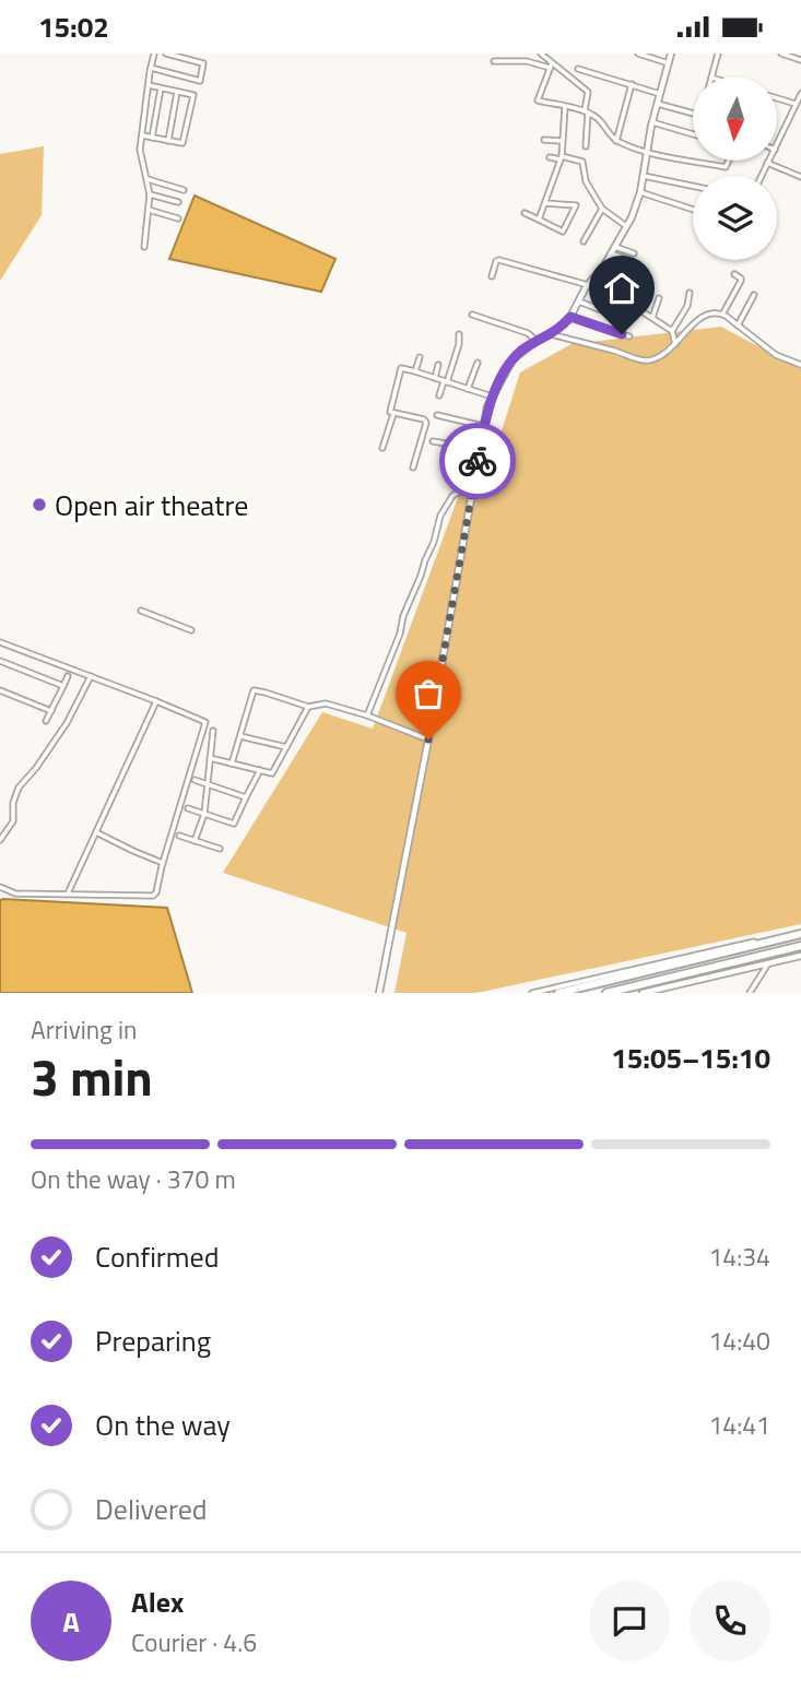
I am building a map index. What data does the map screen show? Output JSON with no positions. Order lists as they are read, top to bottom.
{
  "places": ["Open air theatre"],
  "north": "bottom",
  "page": {
    "status": "15:02",
    "heading": ["3 min", "Arriving in", "15:05–15:10"],
    "panel": ["Alex", "Courier · 4.6"],
    "bar": "On the way · 370 m",
    "list": [
      ["Confirmed", "14:34"],
      ["Preparing", "14:40"],
      ["On the way", "14:41"],
      "Delivered"
    ],
    "round": "A"
  }
}
